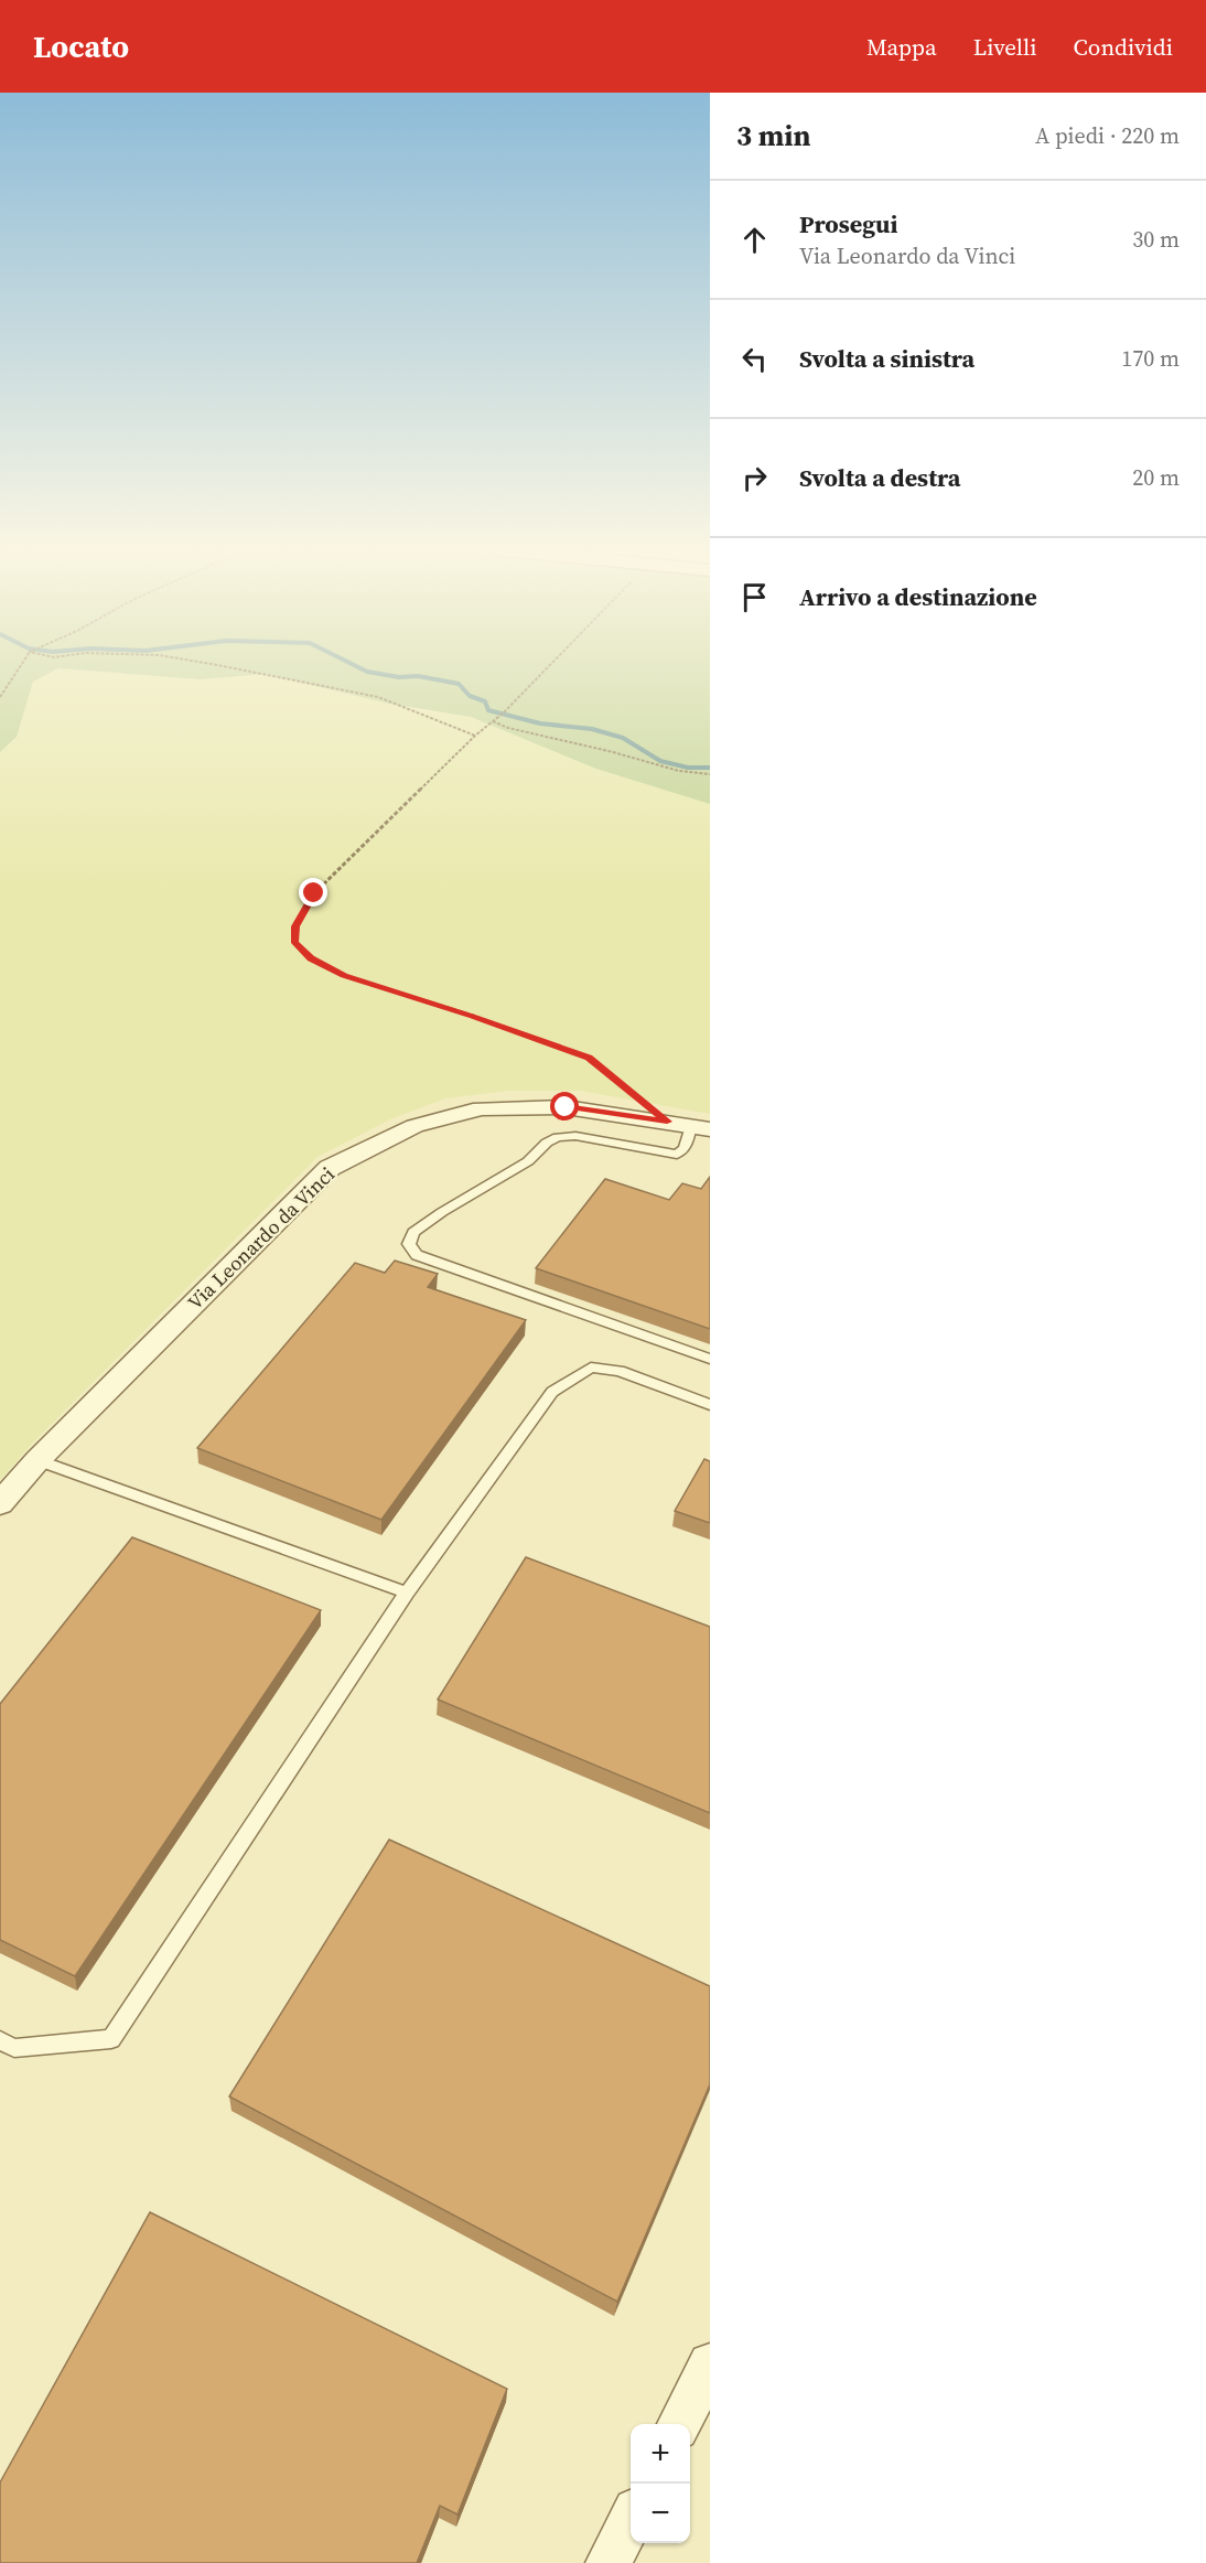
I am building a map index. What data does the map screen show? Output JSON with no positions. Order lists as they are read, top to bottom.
{
  "streets": {
    "street": ["Via Leonardo da Vinci"]
  },
  "page": {
    "header": "Locato",
    "nav": ["Mappa", "Livelli", "Condividi"],
    "heading": ["3 min", "A piedi · 220 m"],
    "list": [
      ["Prosegui", "Via Leonardo da Vinci", "30 m"],
      ["Svolta a sinistra", "170 m"],
      ["Svolta a destra", "20 m"],
      "Arrivo a destinazione"
    ],
    "map_buttons": ["+", "−"]
  }
}
